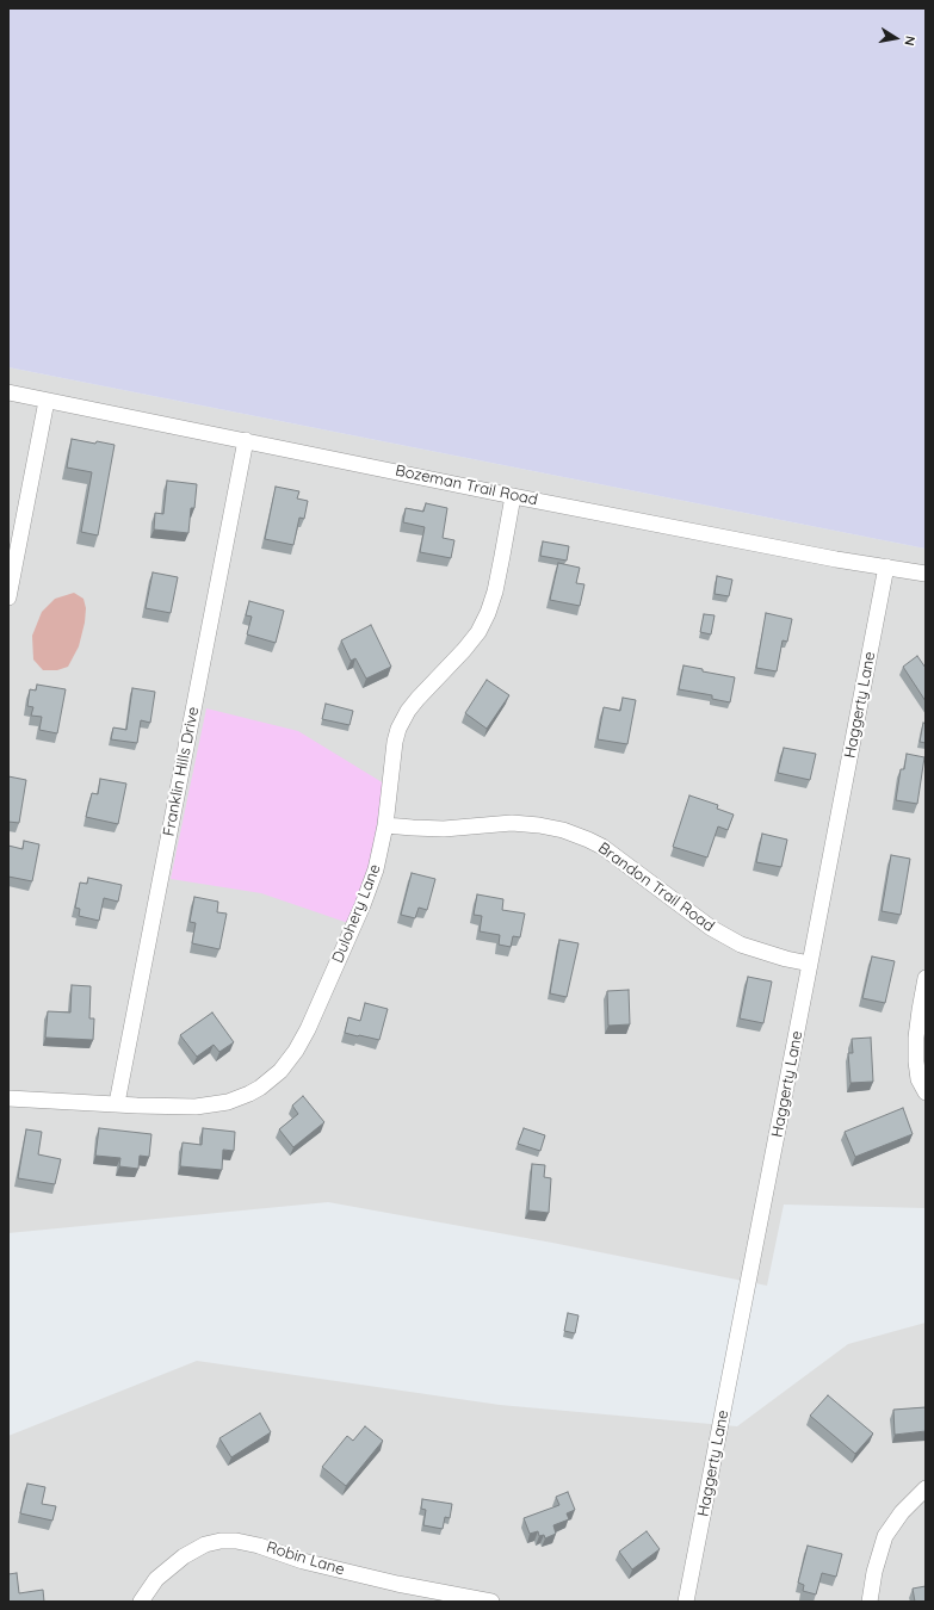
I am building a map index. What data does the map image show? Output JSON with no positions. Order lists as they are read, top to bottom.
{
  "streets": {
    "street": [
      "Bozeman Trail Road",
      "Haggerty Lane",
      "Franklin Hills Drive",
      "Brandon Trail Road",
      "Dulohery Lane",
      "Robin Lane"
    ]
  },
  "crossings": [
    ["Bozeman Trail Road", "Haggerty Lane"],
    ["Bozeman Trail Road", "Franklin Hills Drive"],
    ["Bozeman Trail Road", "Dulohery Lane"],
    ["Haggerty Lane", "Brandon Trail Road"],
    ["Franklin Hills Drive", "Dulohery Lane"],
    ["Brandon Trail Road", "Dulohery Lane"]
  ],
  "north": "right"
}
